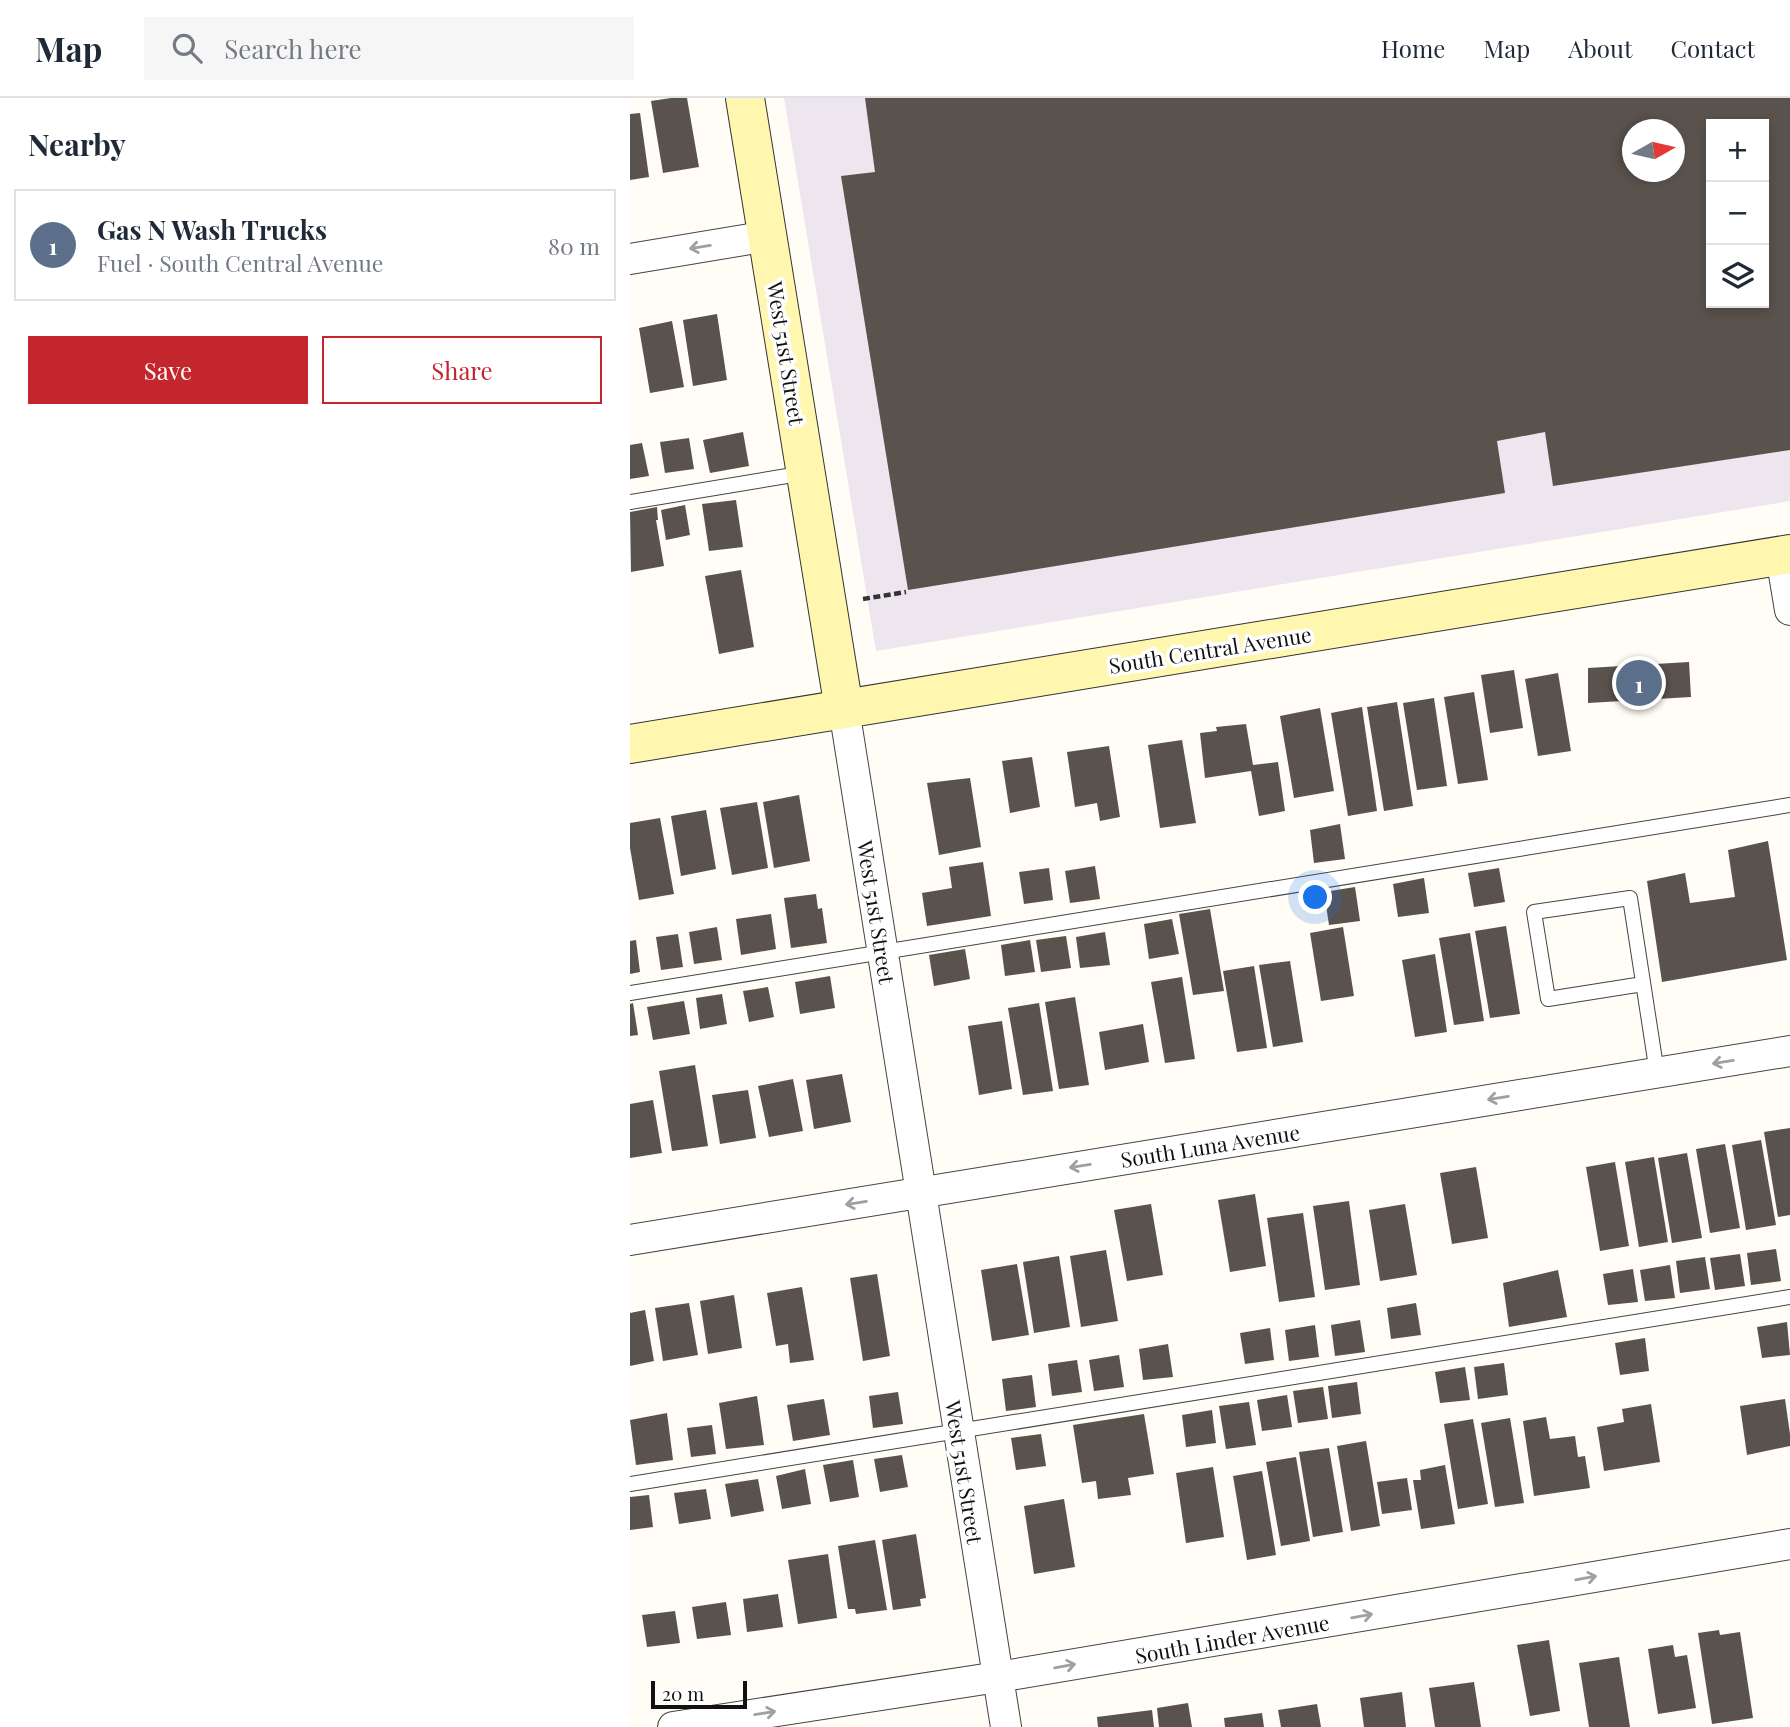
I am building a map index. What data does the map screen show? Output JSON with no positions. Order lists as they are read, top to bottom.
{
  "streets": {
    "main road": ["West 51st Street", "South Central Avenue"],
    "street": ["South Luna Avenue", "South Linder Avenue"]
  },
  "crossings": [
    ["West 51st Street", "South Central Avenue"],
    ["West 51st Street", "South Luna Avenue"],
    ["West 51st Street", "South Linder Avenue"]
  ],
  "one_way": ["South Luna Avenue", "South Linder Avenue"],
  "scale_bar": "20 m",
  "north": "right",
  "page": {
    "header": "Map",
    "search": "Search here",
    "nav": [
      "Home",
      "Map",
      "About",
      "Contact"
    ],
    "heading": "Nearby",
    "map_buttons": ["+", "−"],
    "list": [
      {
        "mark": "1",
        "name": "Gas N Wash Trucks",
        "note": "Fuel · South Central Avenue",
        "value": "80 m"
      }
    ],
    "buttons": ["Save", "Share"],
    "pins": "1",
    "scale": "20 m"
  }
}
